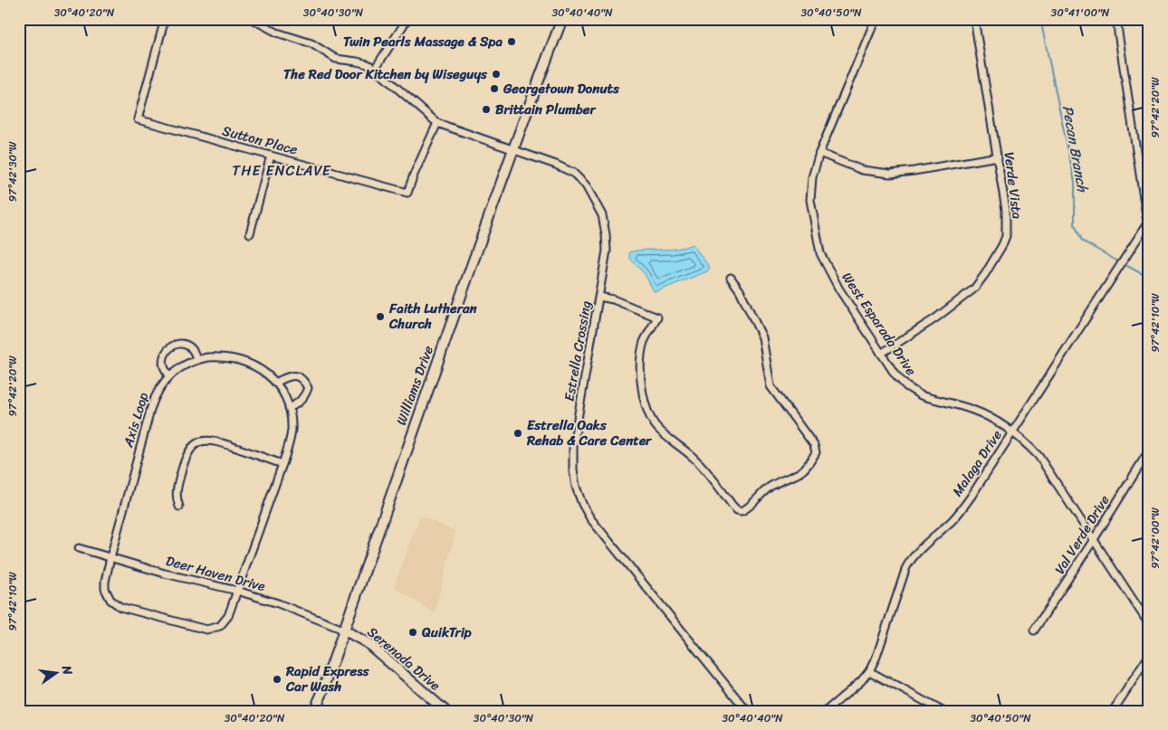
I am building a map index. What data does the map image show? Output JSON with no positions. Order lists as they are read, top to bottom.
{
  "streets": {
    "main road": ["Williams Drive", "Serenada Drive"],
    "street": [
      "Sutton Place",
      "Verde Vista",
      "West Esparada Drive",
      "Estrella Crossing",
      "Axis Loop",
      "Malaga Drive",
      "Val Verde Drive",
      "Deer Haven Drive"
    ]
  },
  "crossings": [
    ["Sutton Place", "Estrella Crossing"],
    ["Verde Vista", "West Esparada Drive"],
    ["West Esparada Drive", "Malaga Drive"],
    ["West Esparada Drive", "Val Verde Drive"],
    ["Estrella Crossing", "Williams Drive"],
    ["Williams Drive", "Deer Haven Drive"],
    ["Williams Drive", "Serenada Drive"],
    ["Axis Loop", "Deer Haven Drive"],
    ["Deer Haven Drive", "Serenada Drive"]
  ],
  "districts": ["THE ENCLAVE"],
  "water": ["Pecan Branch"],
  "places": [
    "Twin Pearls Massage & Spa",
    "The Red Door Kitchen by Wiseguys",
    "Georgetown Donuts",
    "Brittain Plumber",
    "Faith Lutheran Church",
    "Estrella Oaks Rehab & Care Center",
    "QuikTrip",
    "Rapid Express Car Wash"
  ],
  "north": "right",
  "coordinates": [
    "30°40'20\"N",
    "30°40'30\"N",
    "30°40'40\"N",
    "30°40'50\"N",
    "30°41'00\"N",
    "97°42'20\"W",
    "97°42'30\"W",
    "97°42'10\"W",
    "97°42'00\"W"
  ]
}
